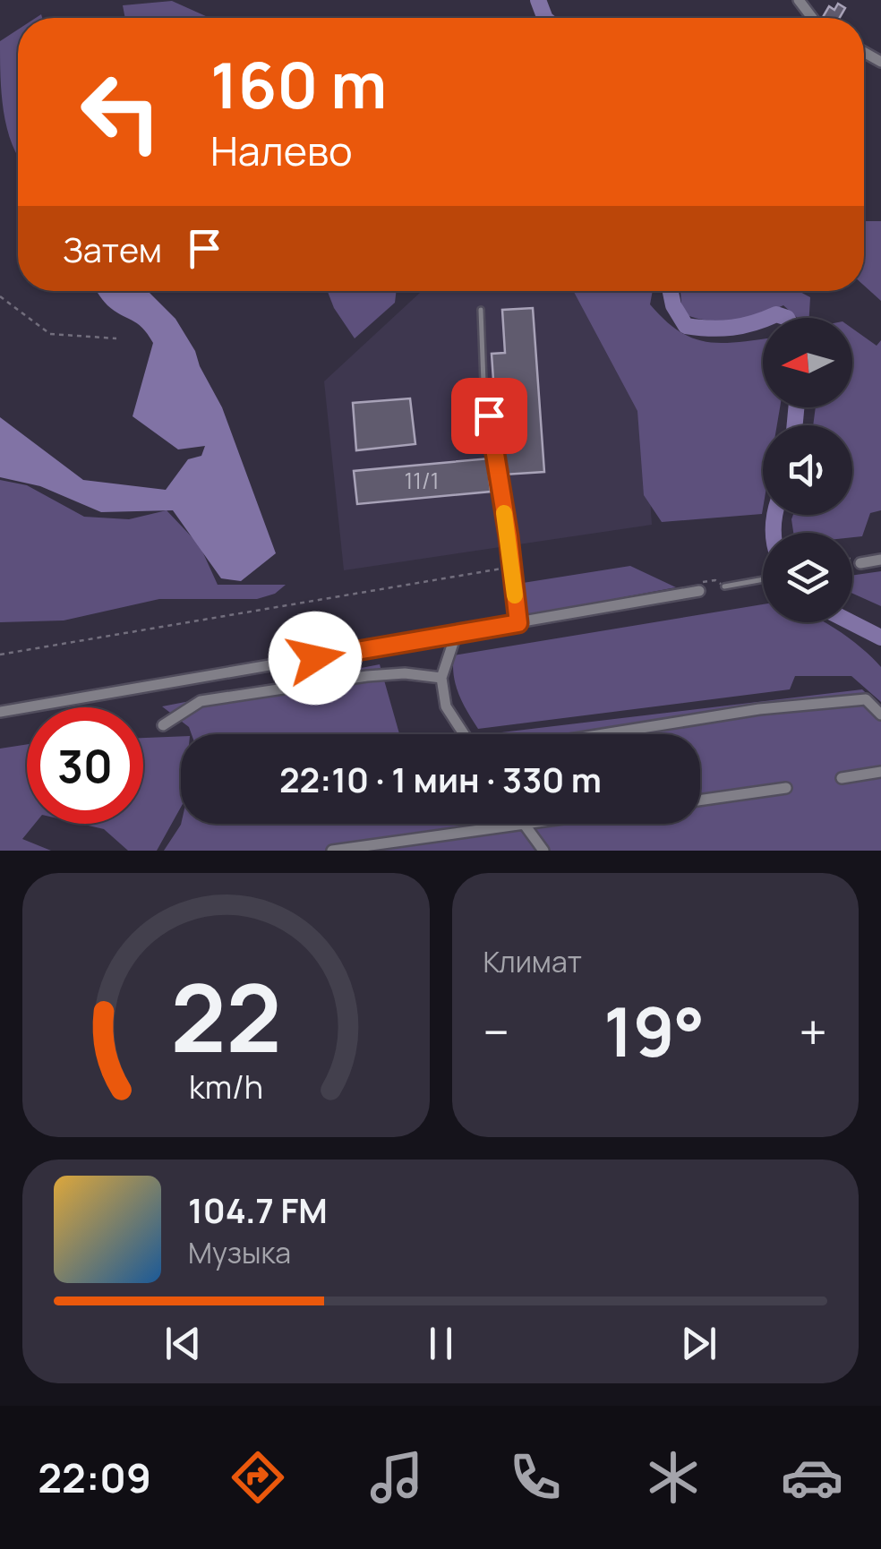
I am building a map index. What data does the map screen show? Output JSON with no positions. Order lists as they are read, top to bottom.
{
  "house_numbers": ["11/1"],
  "north": "left",
  "page": {
    "turn": ["160 m", "Налево"],
    "then": "Затем",
    "limit": "30",
    "trip": "22:10 · 1 мин · 330 m",
    "tile": "Климат",
    "heat": ["−", "19°", "+"],
    "song": ["104.7 FM", "Музыка"],
    "tabs": "22:09",
    "gauge": ["22", "km/h"]
  }
}
